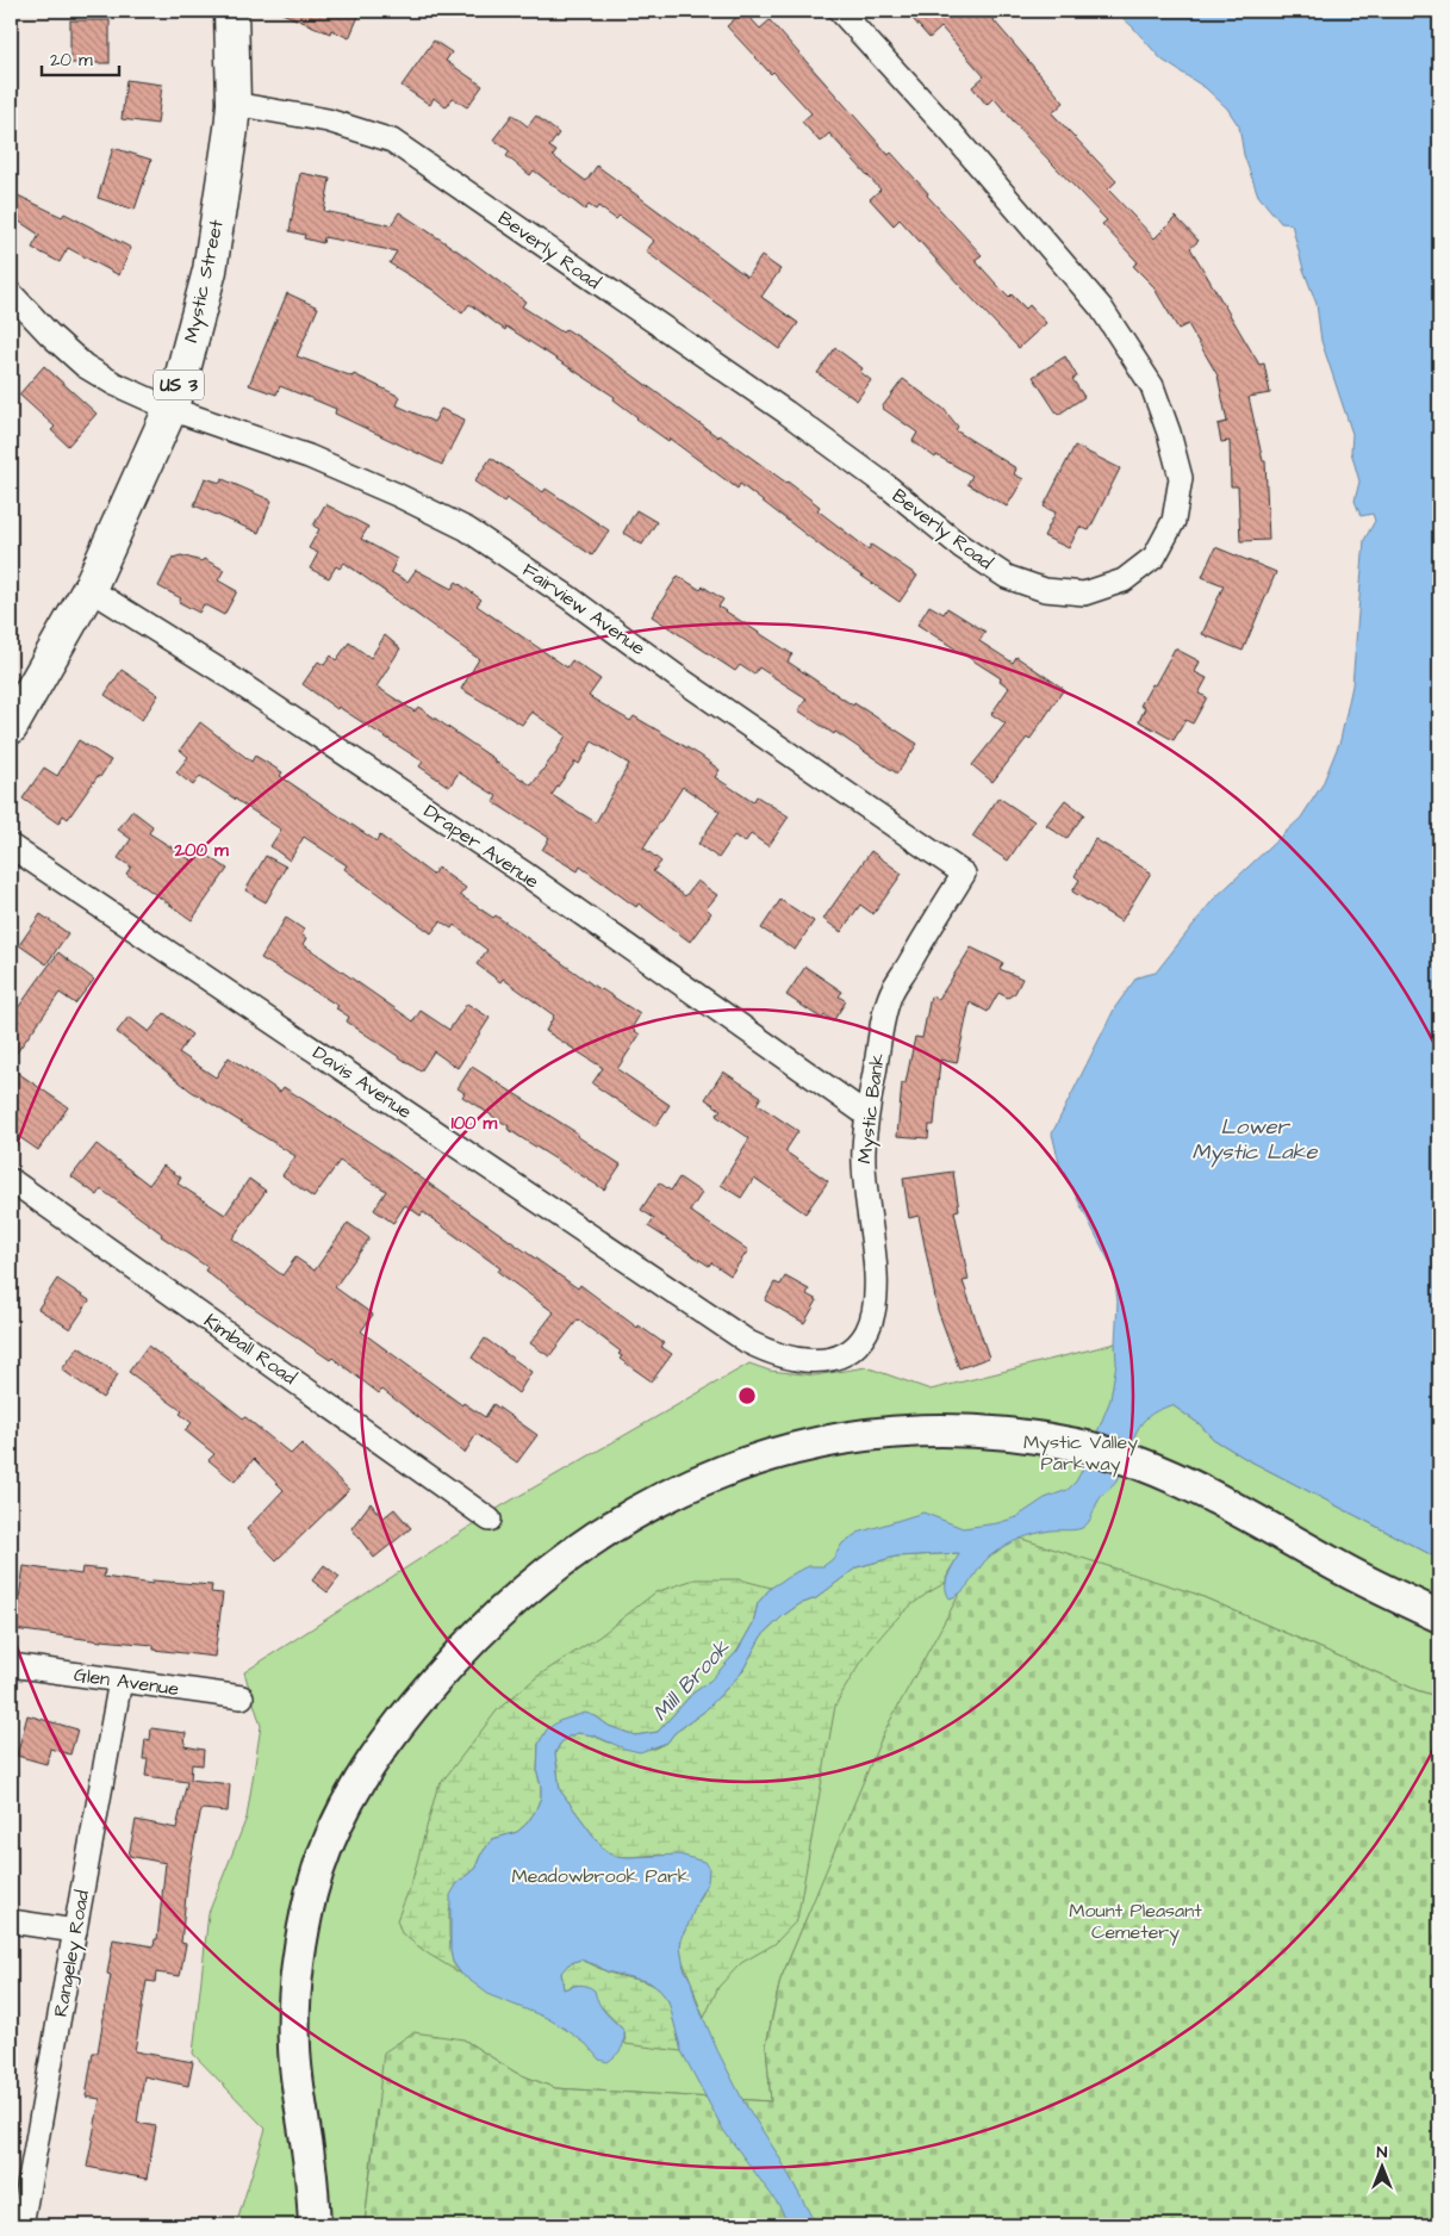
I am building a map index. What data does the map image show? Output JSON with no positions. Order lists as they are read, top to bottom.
{
  "streets": {
    "highway": ["Mystic Street", "US 3"],
    "street": [
      "Beverly Road",
      "Fairview Avenue",
      "Draper Avenue",
      "Davis Avenue",
      "Mystic Bank",
      "Kimball Road",
      "Glen Avenue",
      "Rangeley Road"
    ]
  },
  "crossings": [
    ["Beverly Road", "Mystic Street"],
    ["Mystic Street", "Fairview Avenue"],
    ["Mystic Street", "Draper Avenue"],
    ["Fairview Avenue", "Mystic Bank"],
    ["Draper Avenue", "Mystic Bank"],
    ["Davis Avenue", "Mystic Bank"],
    ["Glen Avenue", "Rangeley Road"]
  ],
  "water": ["Lower Mystic Lake", "Mill Brook"],
  "parks": ["Mystic Valley Parkway", "Meadowbrook Park", "Mount Pleasant Cemetery"],
  "scale_bar": "20 m",
  "north": "top",
  "rings": ["200 m", "100 m"]
}
